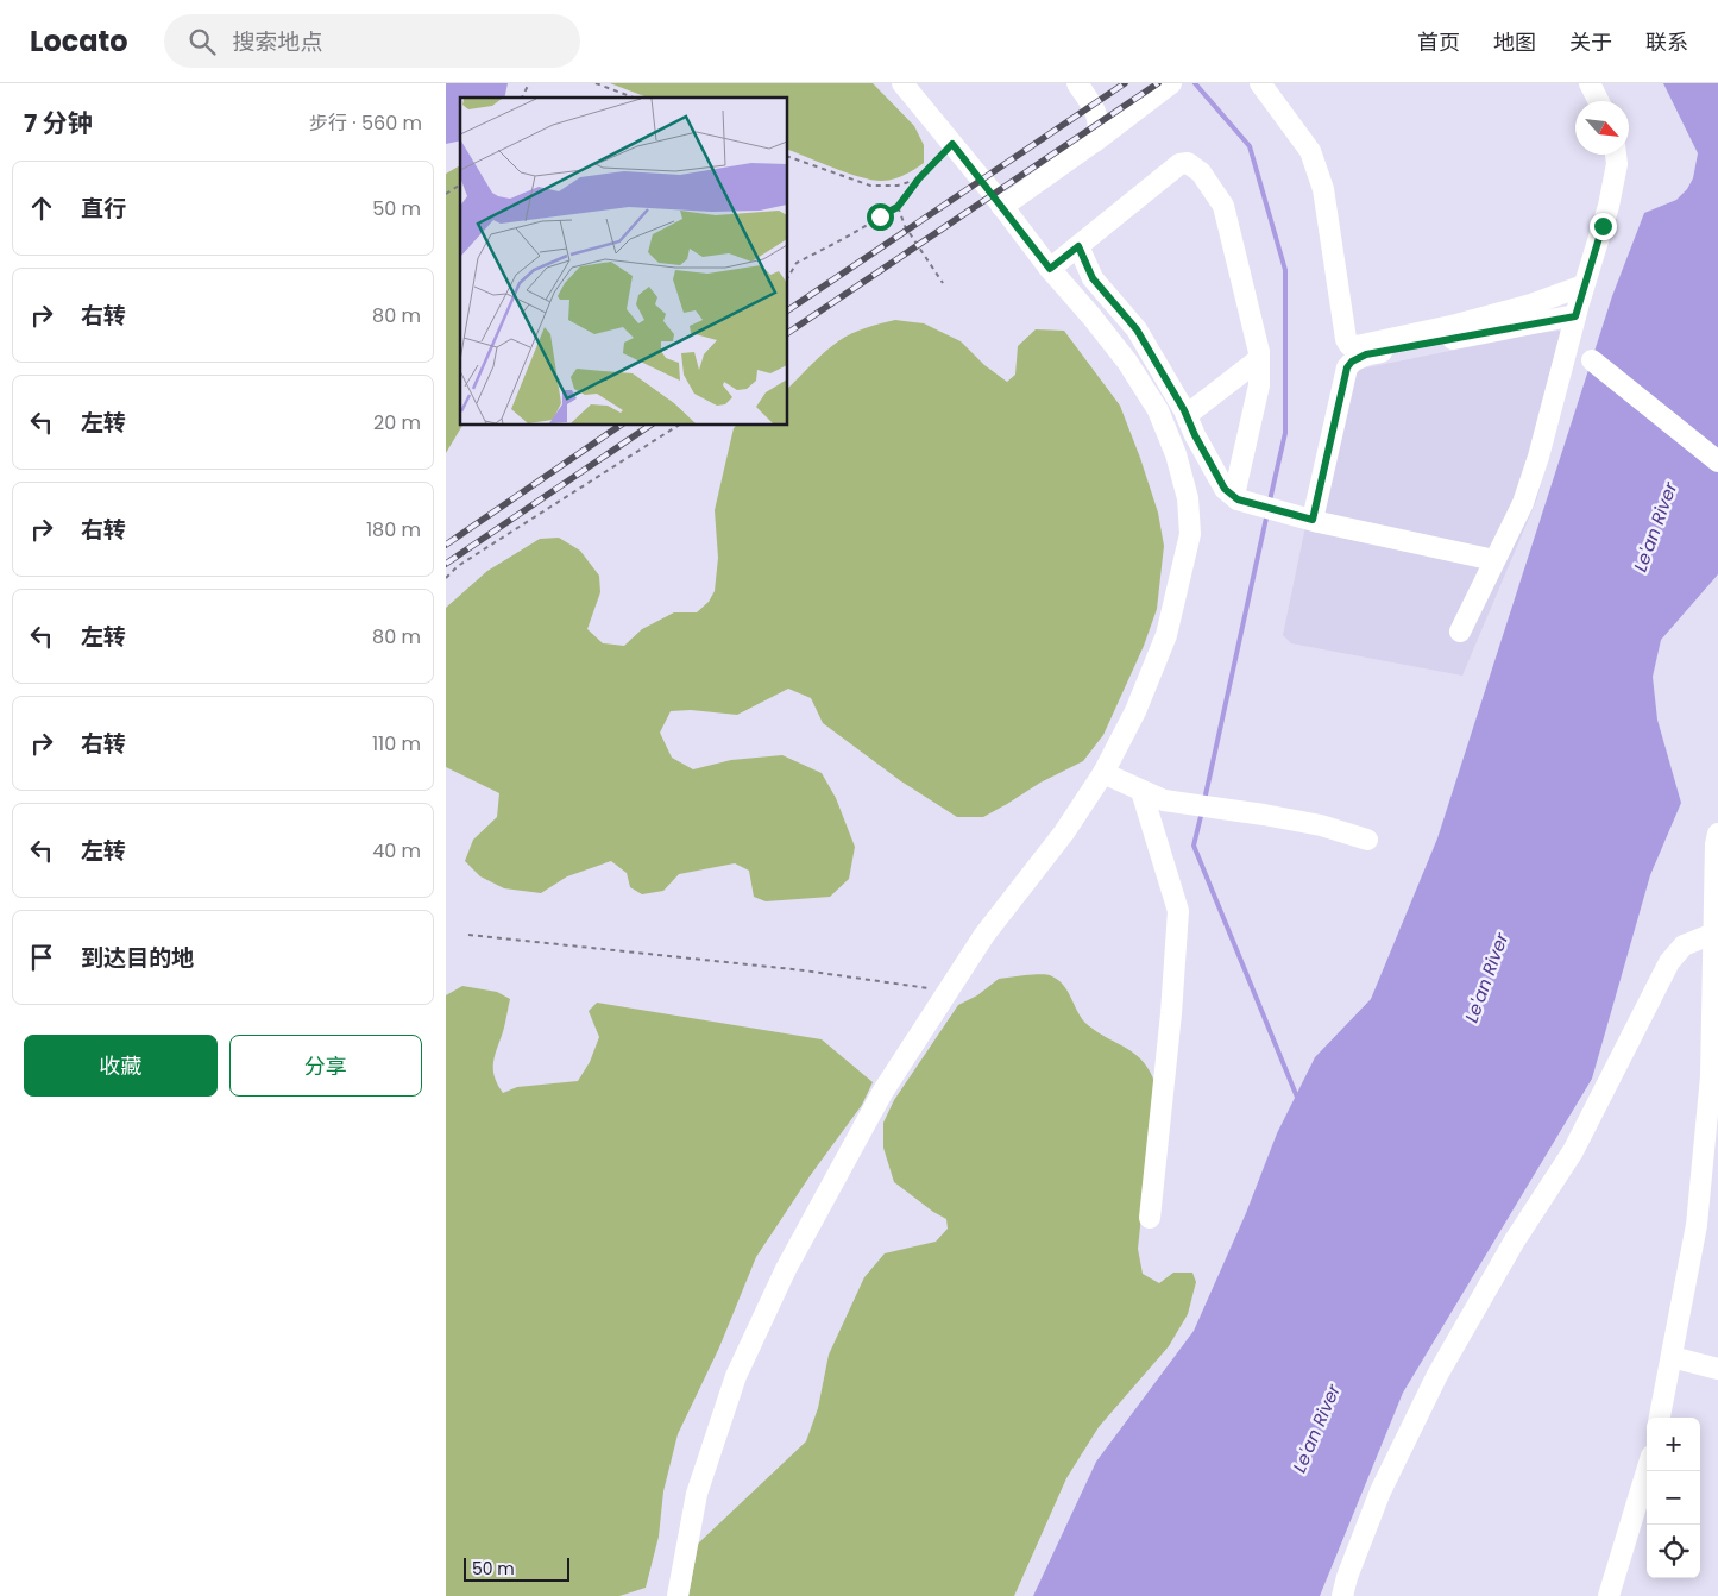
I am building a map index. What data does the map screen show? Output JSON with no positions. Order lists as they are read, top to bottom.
{
  "water": ["Le'an River"],
  "scale_bar": "50 m",
  "north": "bottom right",
  "page": {
    "header": "Locato",
    "search": "搜索地点",
    "nav": [
      "首页",
      "地图",
      "关于",
      "联系"
    ],
    "heading": ["7 分钟", "步行 · 560 m"],
    "list": [
      ["直行", "50 m"],
      ["右转", "80 m"],
      ["左转", "20 m"],
      ["右转", "180 m"],
      ["左转", "80 m"],
      ["右转", "110 m"],
      ["左转", "40 m"],
      "到达目的地"
    ],
    "buttons": ["收藏", "分享"],
    "map_buttons": ["+", "−"],
    "scale": "50 m"
  }
}
